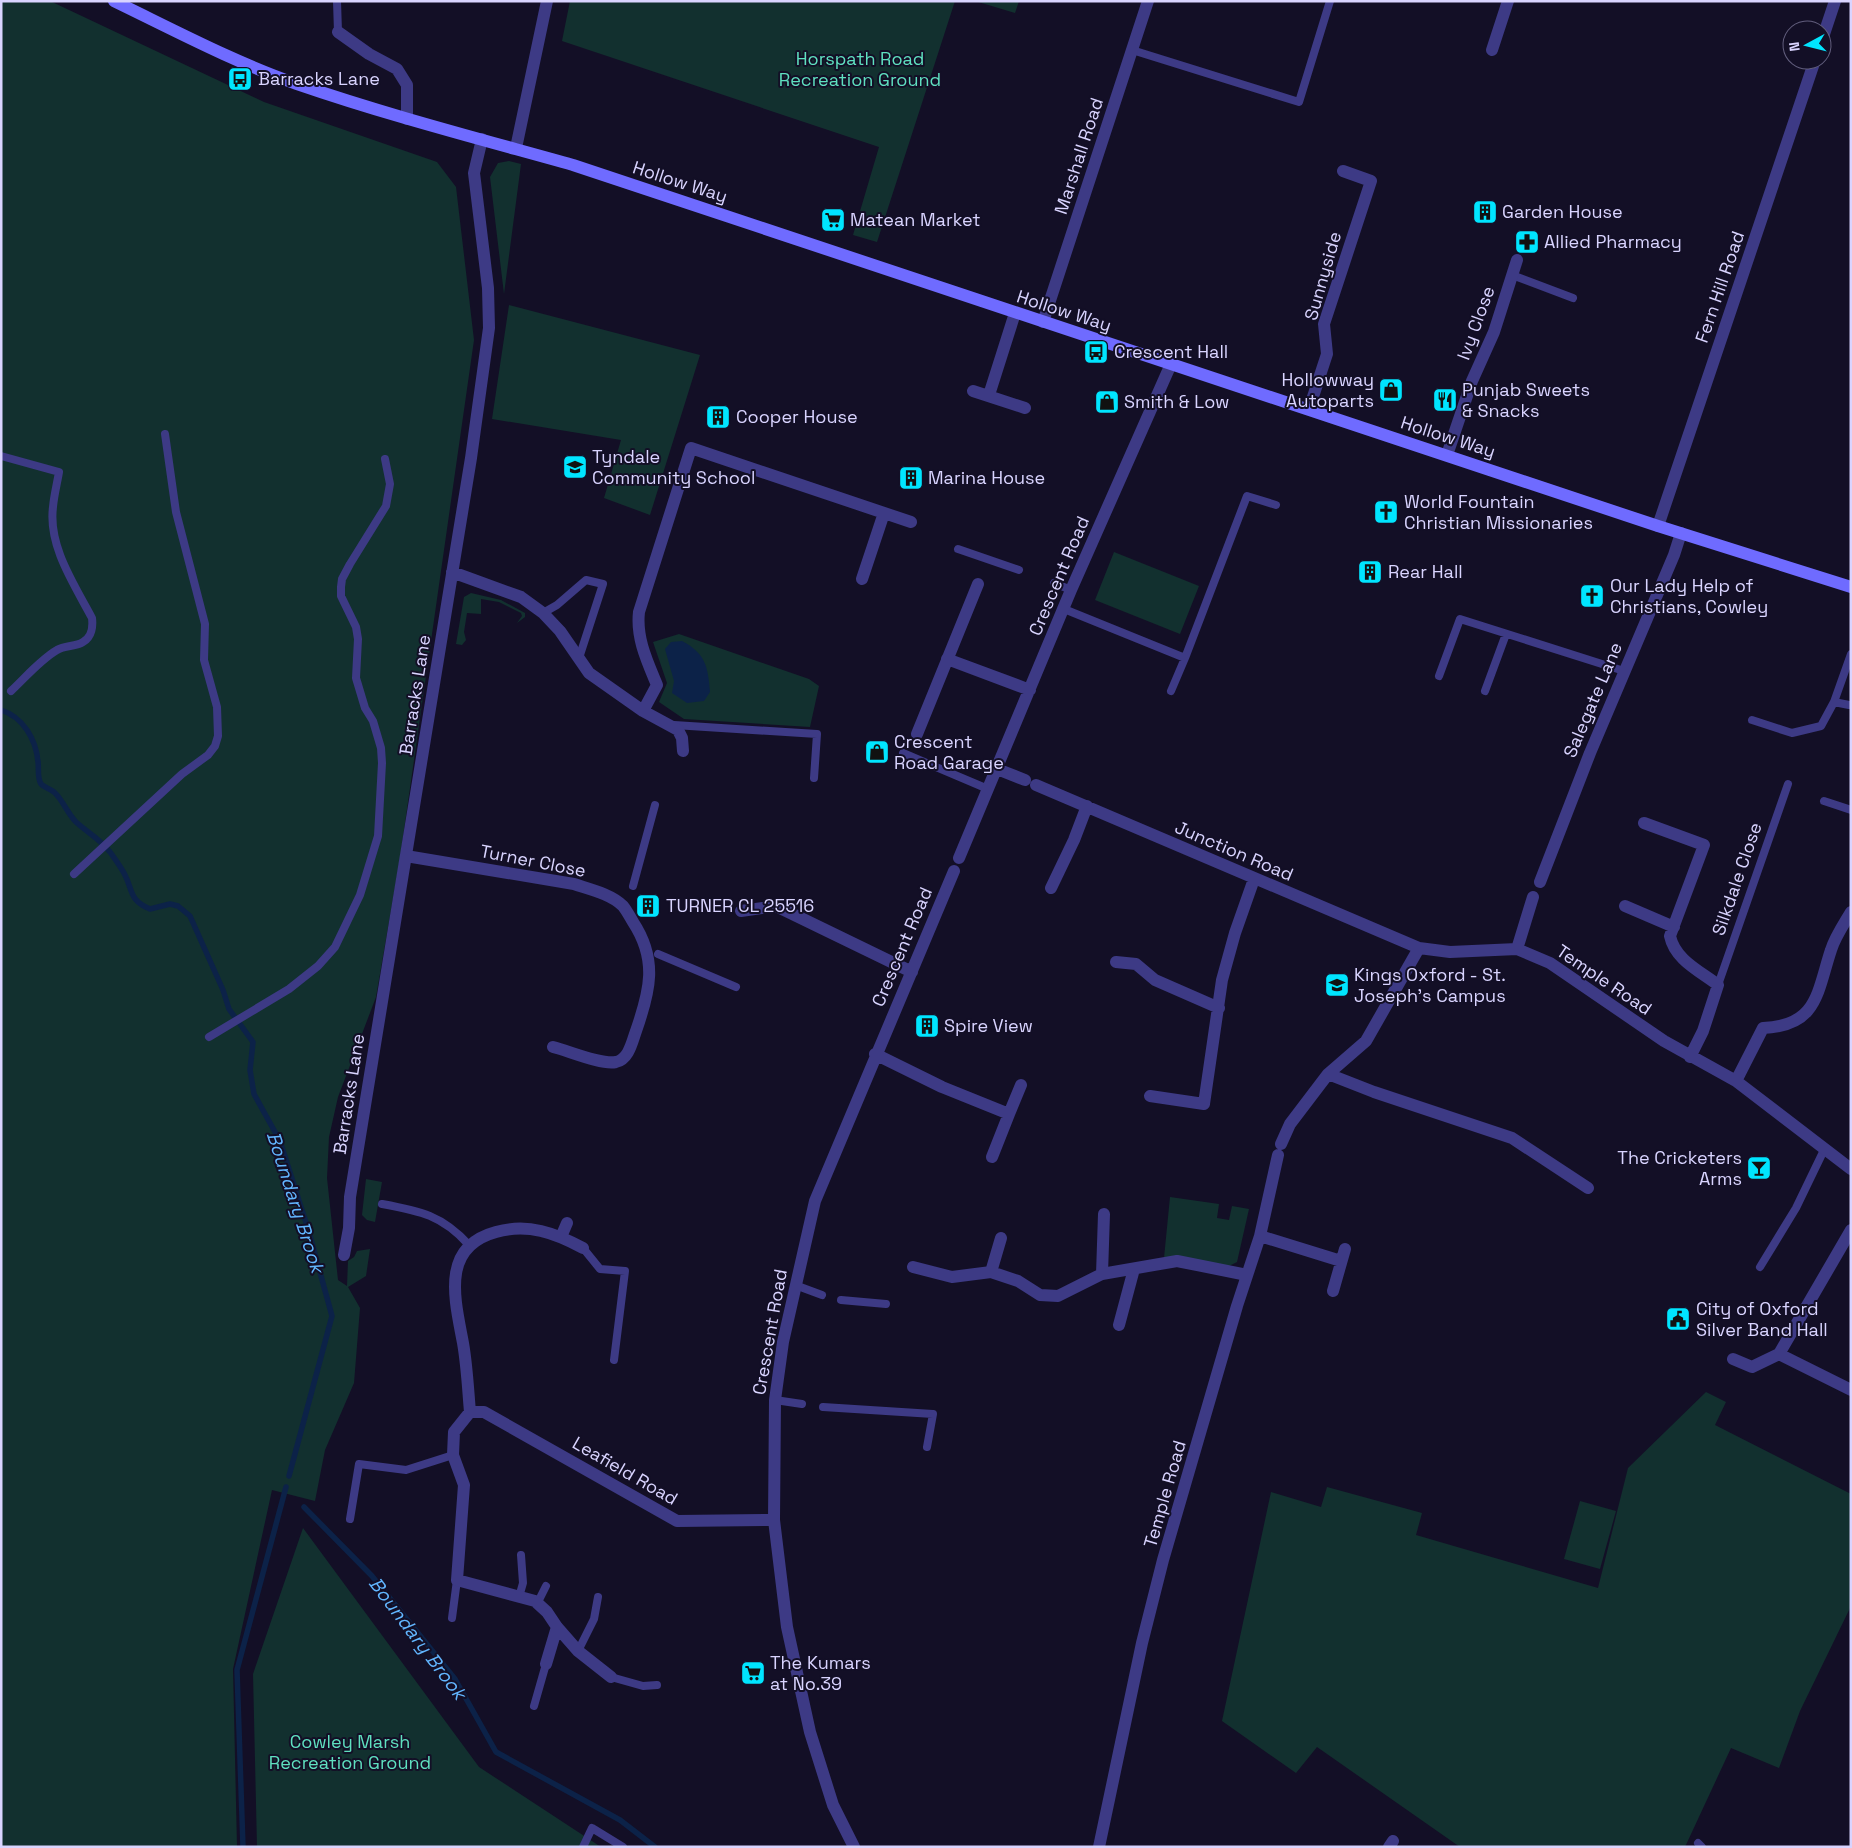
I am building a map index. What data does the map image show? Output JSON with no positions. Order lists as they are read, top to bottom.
{
  "streets": {
    "main road": ["Hollow Way"],
    "street": [
      "Marshall Road",
      "Sunnyside",
      "Fern Hill Road",
      "Ivy Close",
      "Crescent Road",
      "Barracks Lane",
      "Salegate Lane",
      "Junction Road",
      "Turner Close",
      "Silkdale Close",
      "Temple Road",
      "Leafield Road"
    ]
  },
  "crossings": [
    ["Marshall Road", "Hollow Way"],
    ["Hollow Way", "Sunnyside"],
    ["Hollow Way", "Fern Hill Road"],
    ["Hollow Way", "Ivy Close"],
    ["Hollow Way", "Crescent Road"],
    ["Hollow Way", "Barracks Lane"],
    ["Hollow Way", "Salegate Lane"],
    ["Crescent Road", "Junction Road"],
    ["Crescent Road", "Leafield Road"],
    ["Barracks Lane", "Turner Close"],
    ["Junction Road", "Temple Road"],
    ["Silkdale Close", "Temple Road"]
  ],
  "water": ["Boundary Brook"],
  "parks": ["Horspath Road Recreation Ground", "Cowley Marsh Recreation Ground"],
  "places": {
    "bus stop": ["Barracks Lane", "Crescent Hall"],
    "building": [
      "Garden House",
      "Cooper House",
      "Marina House",
      "Rear Hall",
      "TURNER CL 25516",
      "Spire View"
    ],
    "supermarket": ["Matean Market", "The Kumars at No.39"],
    "pharmacy": ["Allied Pharmacy"],
    "shop": ["Hollowway Autoparts", "Smith & Low", "Crescent Road Garage"],
    "restaurant": ["Punjab Sweets & Snacks"],
    "school or university": ["Tyndale Community School", "Kings Oxford - St. Joseph's Campus"],
    "church": ["World Fountain Christian Missionaries", "Our Lady Help of Christians, Cowley"],
    "bar": ["The Cricketers Arms"],
    "public building": ["City of Oxford Silver Band Hall"]
  },
  "north": "left"
}
